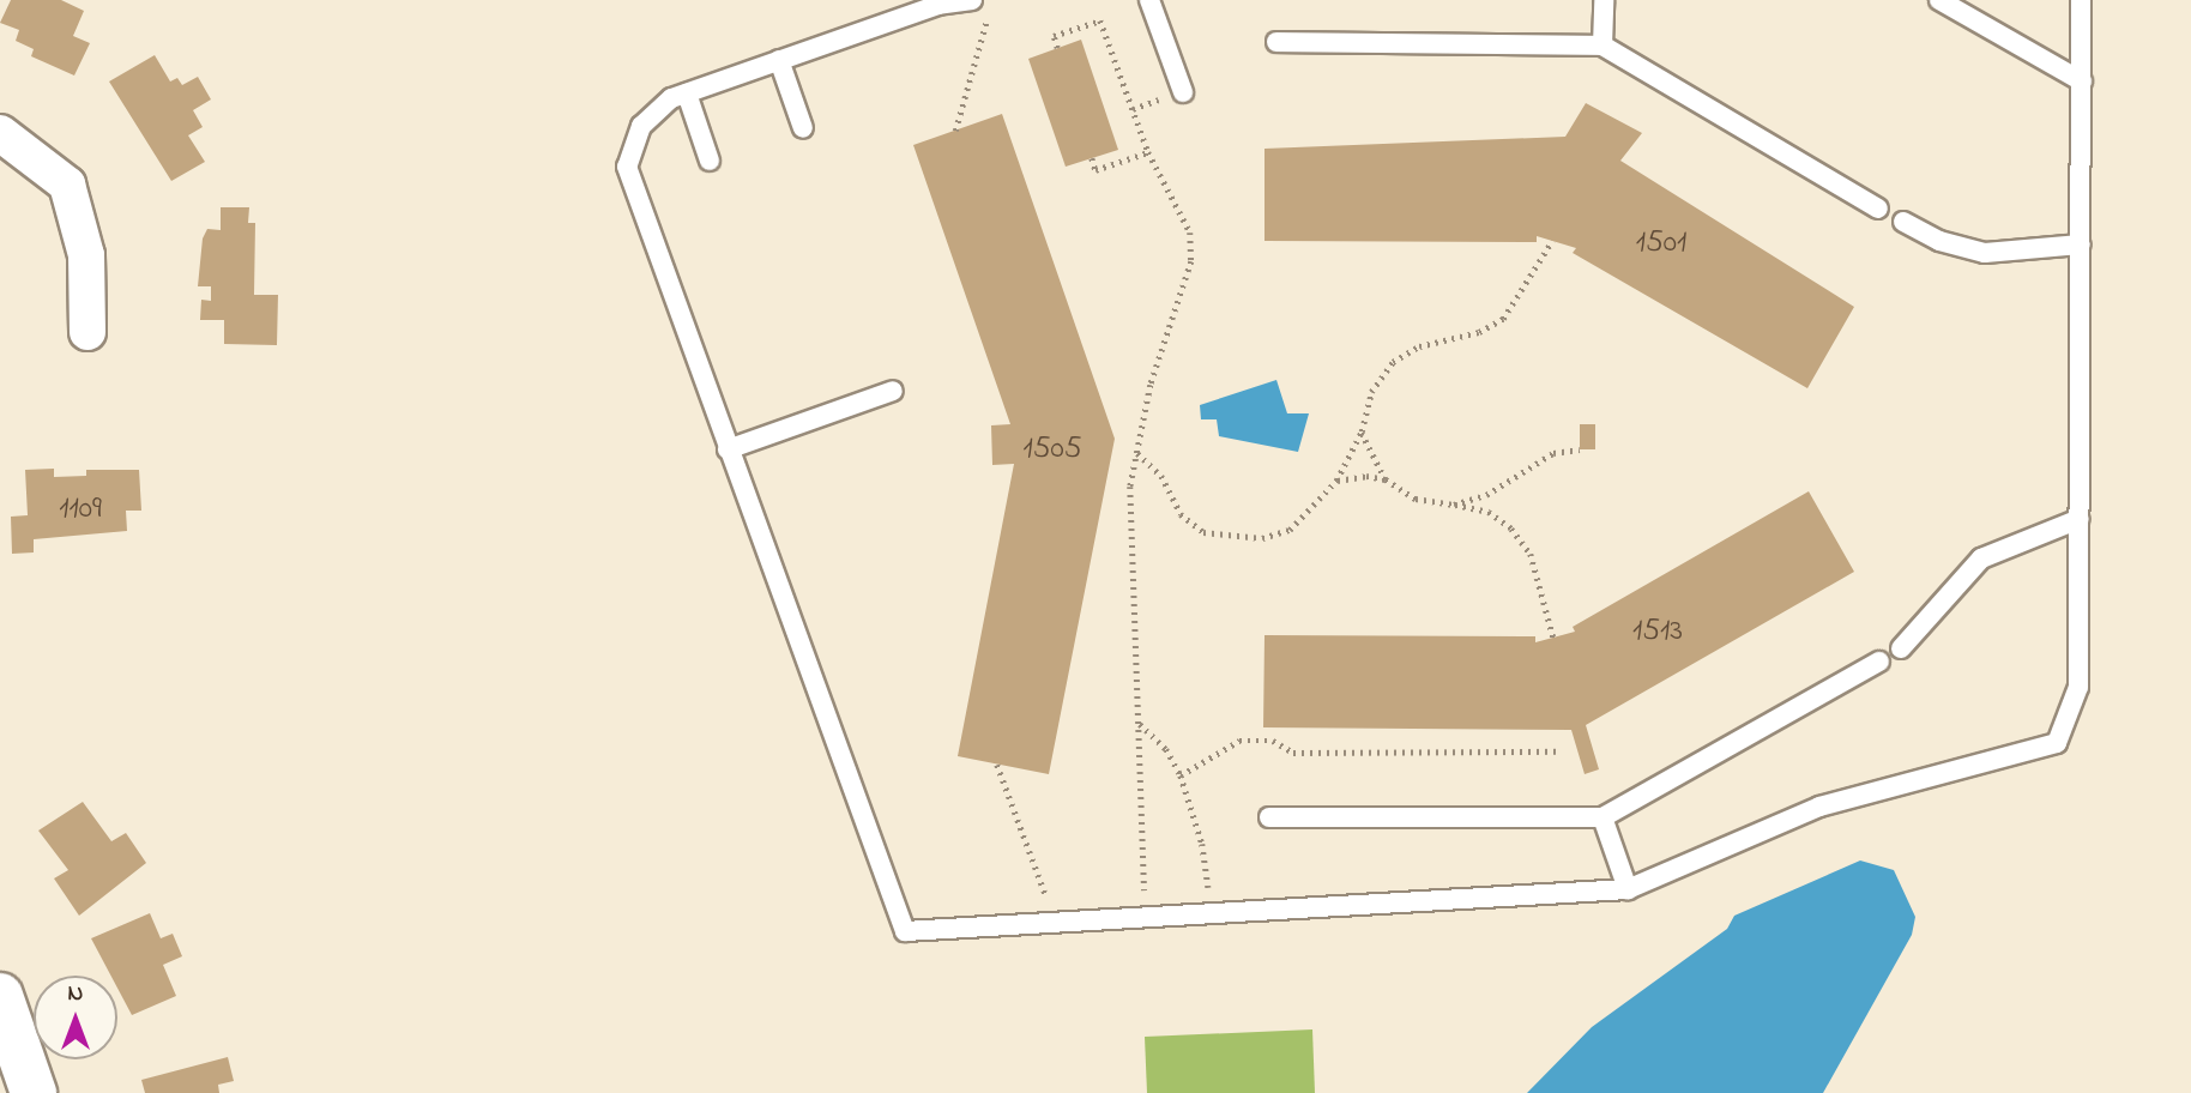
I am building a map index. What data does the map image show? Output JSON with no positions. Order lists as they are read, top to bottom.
{
  "house_numbers": [
    "1501",
    "1505",
    "1109",
    "1513"
  ],
  "north": "top"
}
